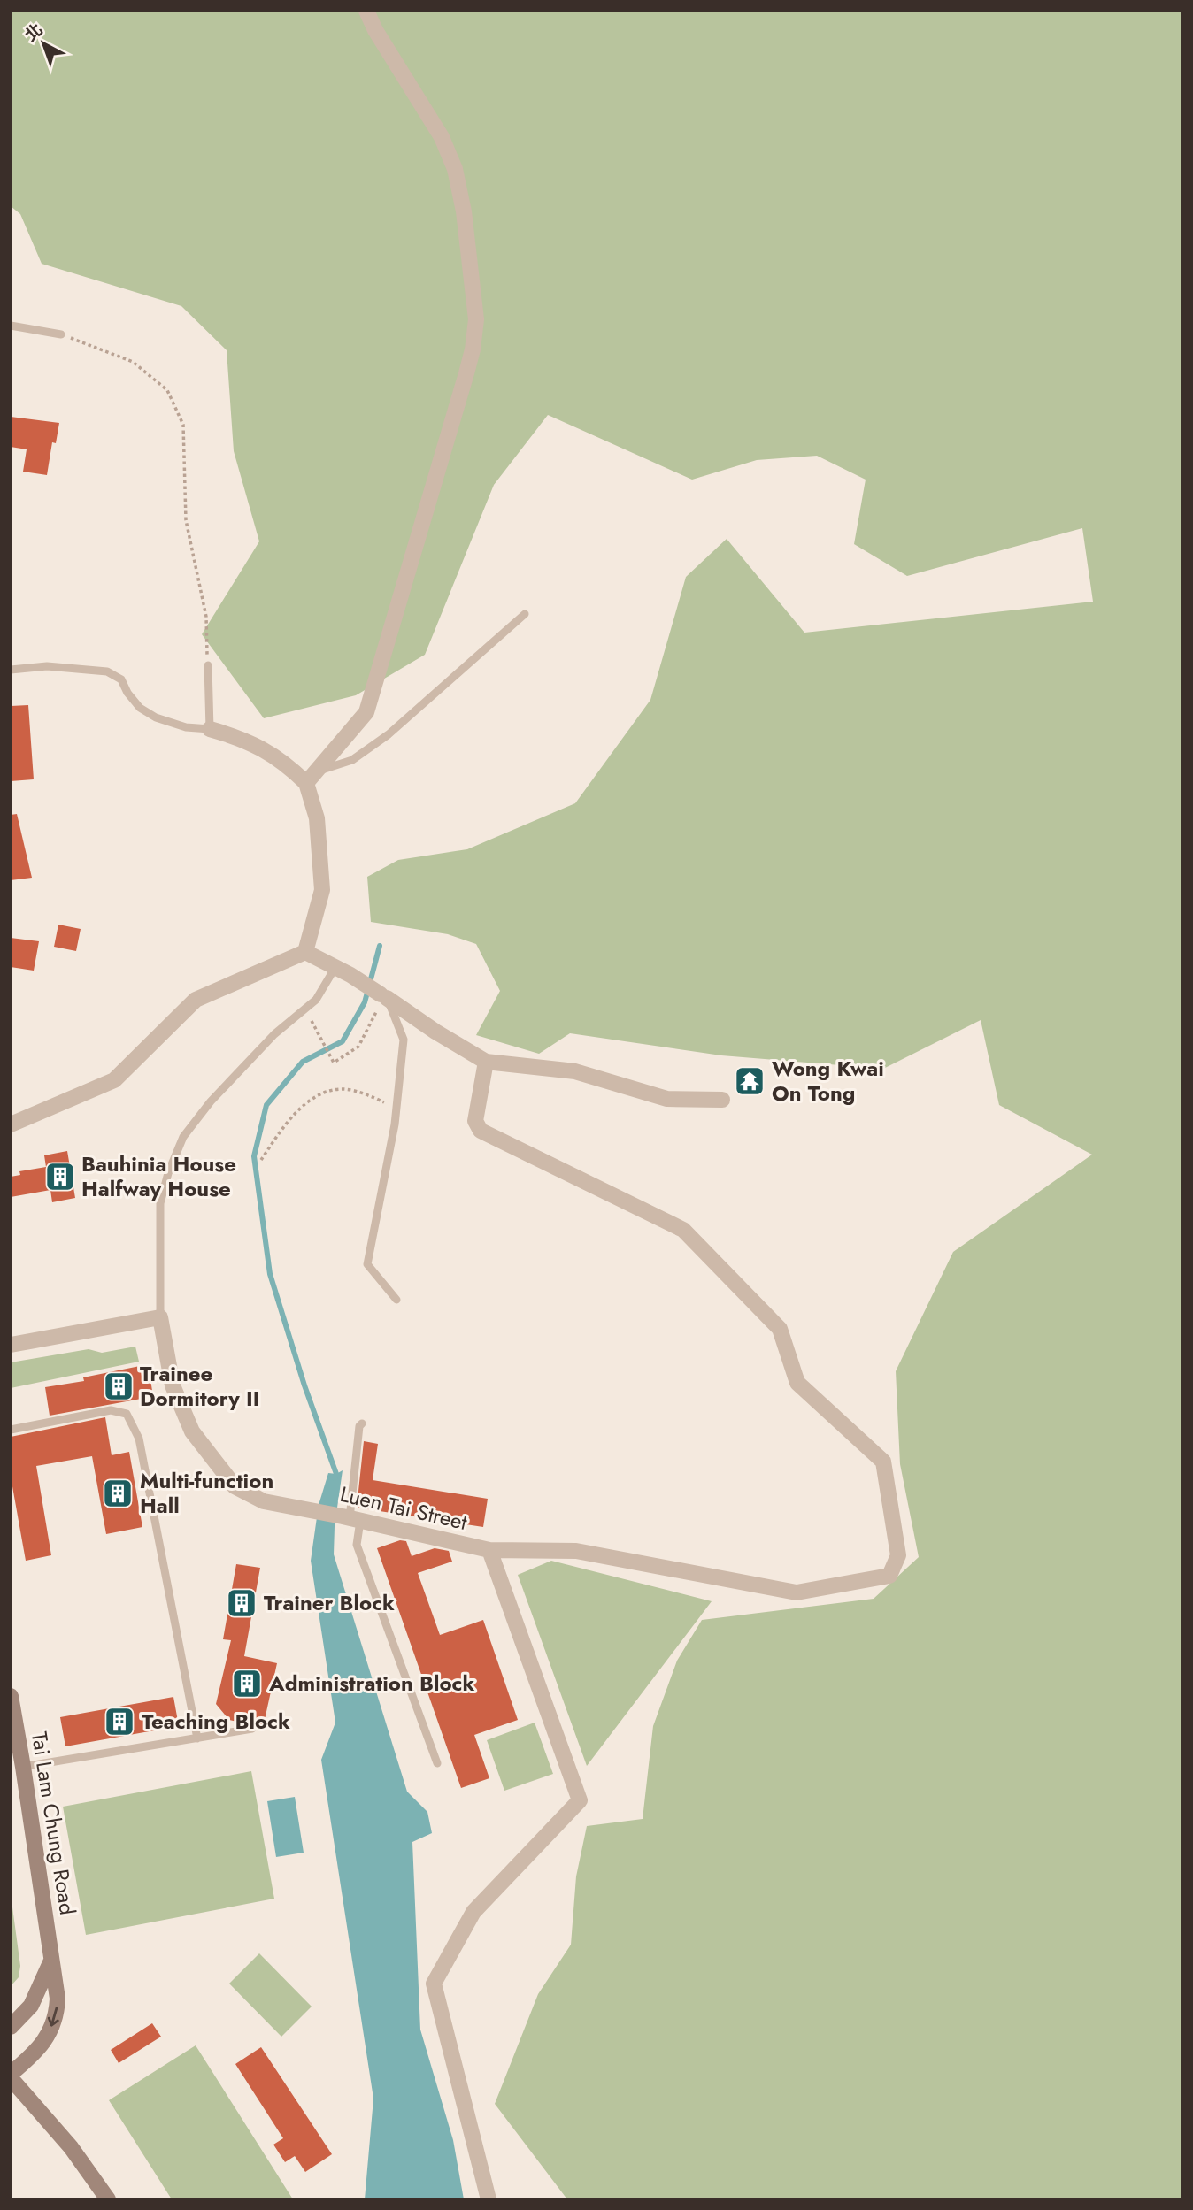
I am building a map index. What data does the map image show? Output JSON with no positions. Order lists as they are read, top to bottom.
{
  "streets": {
    "street": ["Luen Tai Street", "Tai Lam Chung Road"]
  },
  "places": {
    "temple": ["Wong Kwai On Tong"],
    "building": [
      "Bauhinia House Halfway House",
      "Trainee Dormitory II",
      "Multi-function Hall",
      "Trainer Block",
      "Administration Block",
      "Teaching Block"
    ]
  },
  "north": "top left"
}
